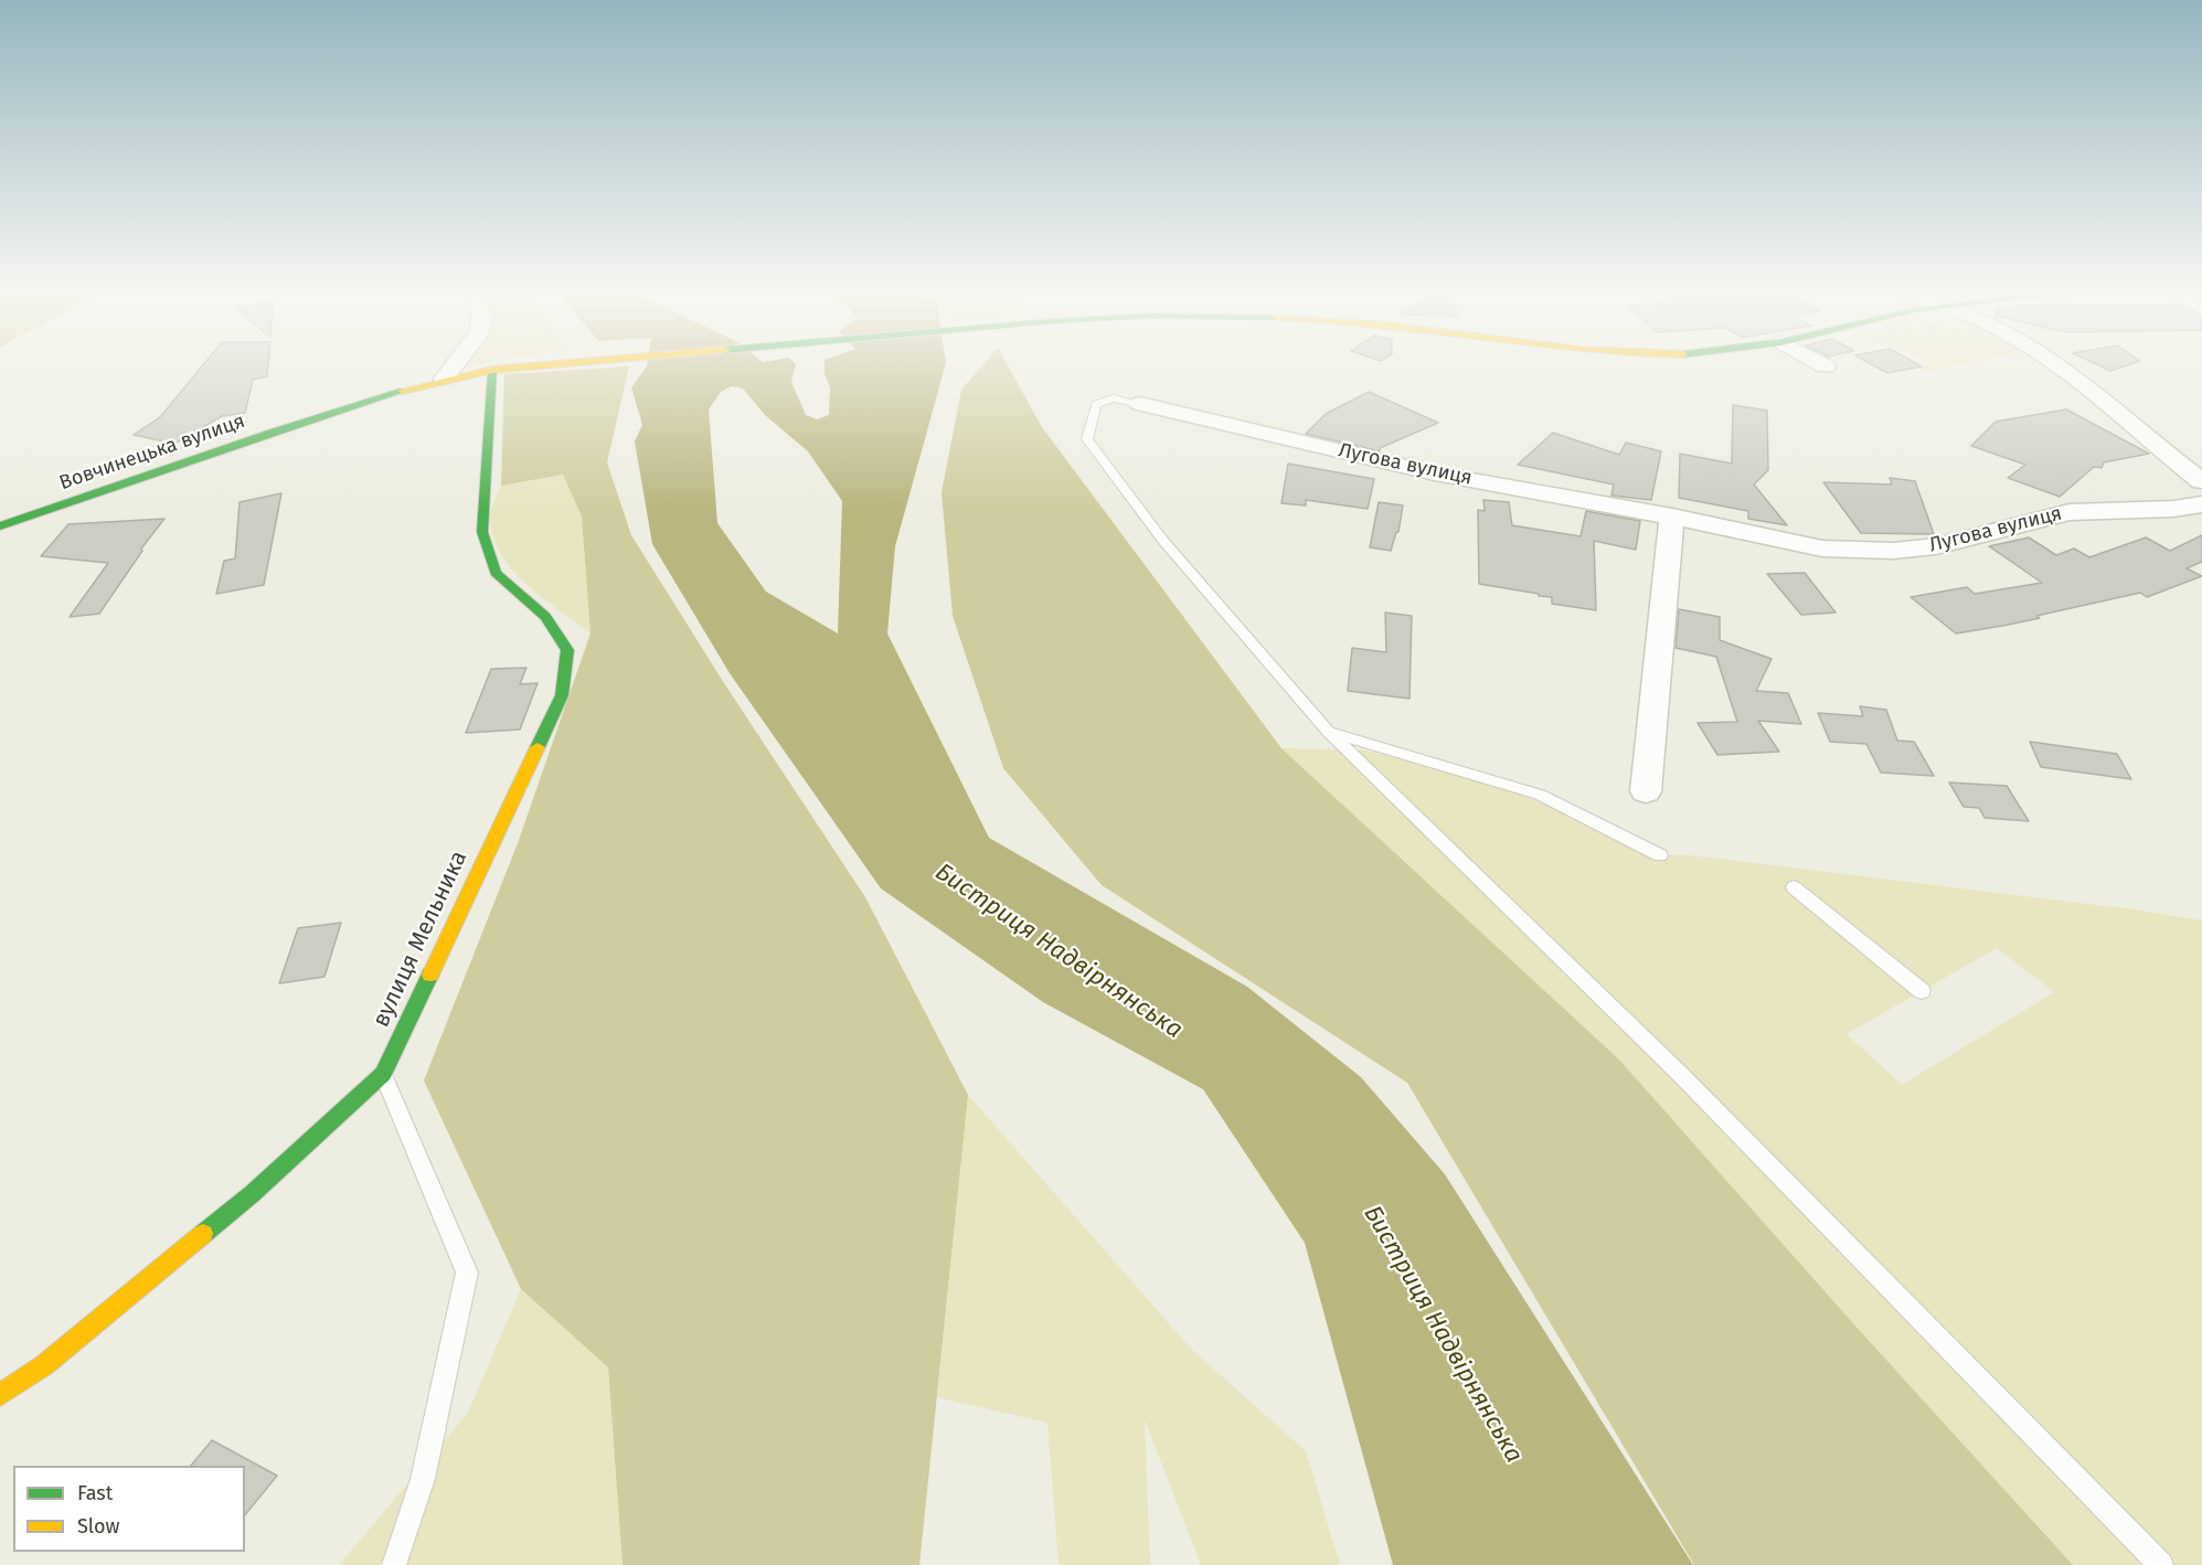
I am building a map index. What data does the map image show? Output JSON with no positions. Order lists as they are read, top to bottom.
{
  "streets": {
    "street": ["Вовчинецька вулиця", "Лугова вулиця", "вулиця Мельника"]
  },
  "crossings": [
    ["Вовчинецька вулиця", "вулиця Мельника"]
  ],
  "water": ["Бистриця Надвірнянська"],
  "legend": ["Fast", "Slow"]
}
